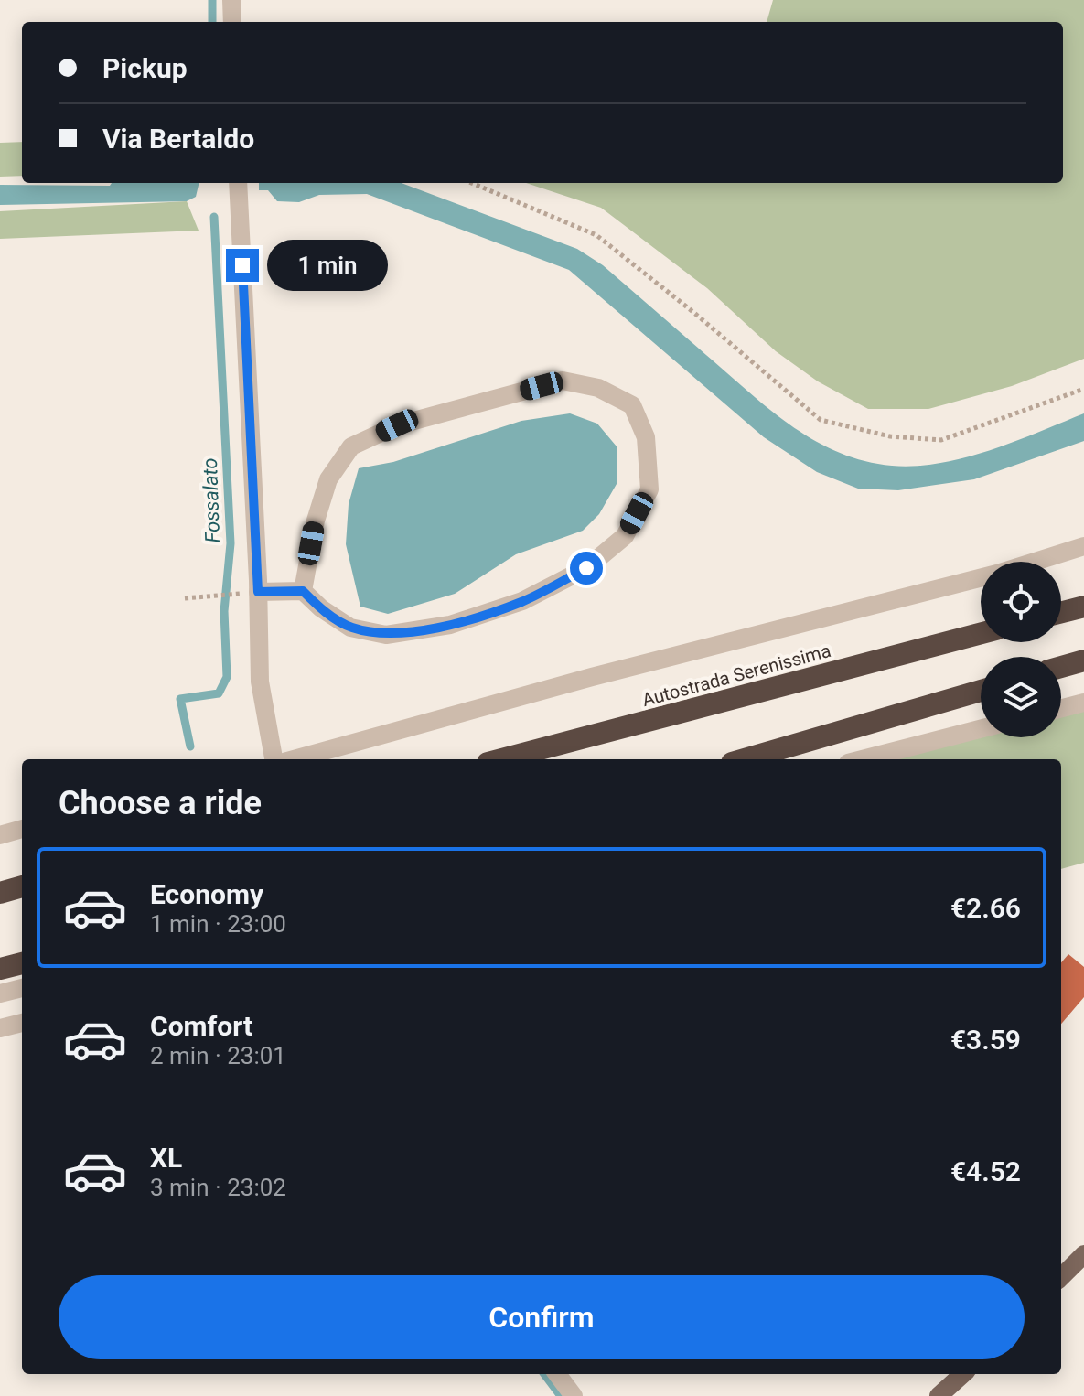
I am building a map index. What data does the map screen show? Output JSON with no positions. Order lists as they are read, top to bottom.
{
  "streets": {
    "highway": ["Autostrada Serenissima"]
  },
  "water": ["Fossalato"],
  "page": {
    "banner": ["Pickup", "Via Bertaldo"],
    "bubble": "1 min",
    "heading": "Choose a ride",
    "list": [
      {
        "name": "Economy",
        "note": "1 min · 23:00",
        "value": "€2.66"
      },
      {
        "name": "Comfort",
        "note": "2 min · 23:01",
        "value": "€3.59"
      },
      {
        "name": "XL",
        "note": "3 min · 23:02",
        "value": "€4.52"
      }
    ],
    "buttons": "Confirm"
  }
}
